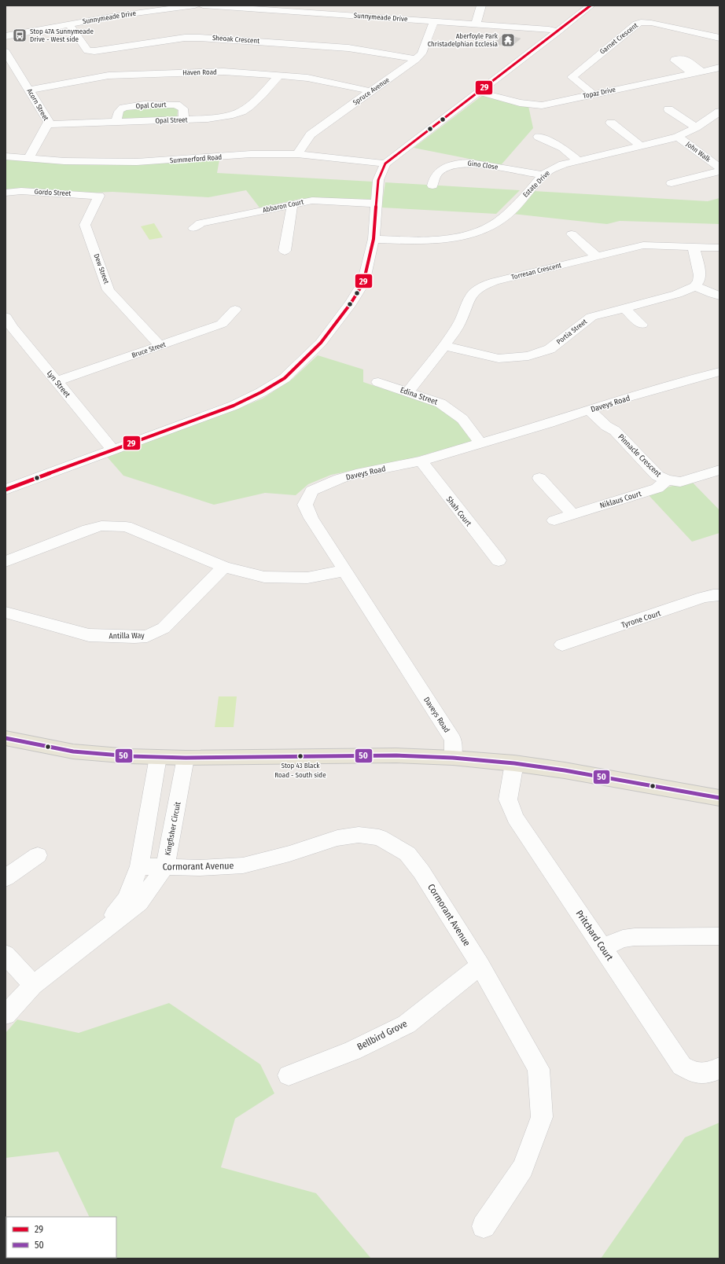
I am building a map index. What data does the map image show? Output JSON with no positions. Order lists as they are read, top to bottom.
{
  "streets": {
    "street": [
      "Sunnymeade Drive",
      "Garnet Crescent",
      "Sheoak Crescent",
      "Haven Road",
      "Spruce Avenue",
      "Topaz Drive",
      "Acorn Street",
      "Opal Court",
      "Opal Street",
      "John Walk",
      "Summerford Road",
      "Gino Close",
      "Estate Drive",
      "Gordo Street",
      "Abbaron Court",
      "Dew Street",
      "Torresan Crescent",
      "Portia Street",
      "Bruce Street",
      "Lyn Street",
      "Edina Street",
      "Daveys Road",
      "Pinnacle Crescent",
      "Niklaus Court",
      "Shah Court",
      "Tyrone Court",
      "Antilla Way",
      "Kingfisher Circuit",
      "Cormorant Avenue",
      "Pritchard Court",
      "Bellbird Grove"
    ]
  },
  "crossings": [
    ["Sunnymeade Drive", "Sheoak Crescent"],
    ["Sunnymeade Drive", "Spruce Avenue"],
    ["Garnet Crescent", "Topaz Drive"],
    ["Sheoak Crescent", "Spruce Avenue"],
    ["Haven Road", "Spruce Avenue"],
    ["Haven Road", "Acorn Street"],
    ["Haven Road", "Opal Street"],
    ["Spruce Avenue", "Summerford Road"],
    ["Acorn Street", "Opal Street"],
    ["Acorn Street", "Summerford Road"],
    ["Opal Court", "Opal Street"],
    ["John Walk", "Estate Drive"],
    ["Gino Close", "Estate Drive"],
    ["Gordo Street", "Dew Street"],
    ["Dew Street", "Bruce Street"],
    ["Torresan Crescent", "Portia Street"],
    ["Torresan Crescent", "Edina Street"],
    ["Bruce Street", "Lyn Street"],
    ["Edina Street", "Daveys Road"],
    ["Daveys Road", "Pinnacle Crescent"],
    ["Daveys Road", "Shah Court"],
    ["Pinnacle Crescent", "Niklaus Court"],
    ["Kingfisher Circuit", "Cormorant Avenue"],
    ["Cormorant Avenue", "Bellbird Grove"]
  ],
  "places": {
    "bus stop": ["Stop 47A Sunnymeade Drive - West side"],
    "temple": ["Aberfoyle Park Christadelphian Ecclesia"],
    "other": ["Stop 43 Black Road - South side"]
  },
  "lines": ["transit line 29", "transit line 50"],
  "legend": ["29", "50"]
}
